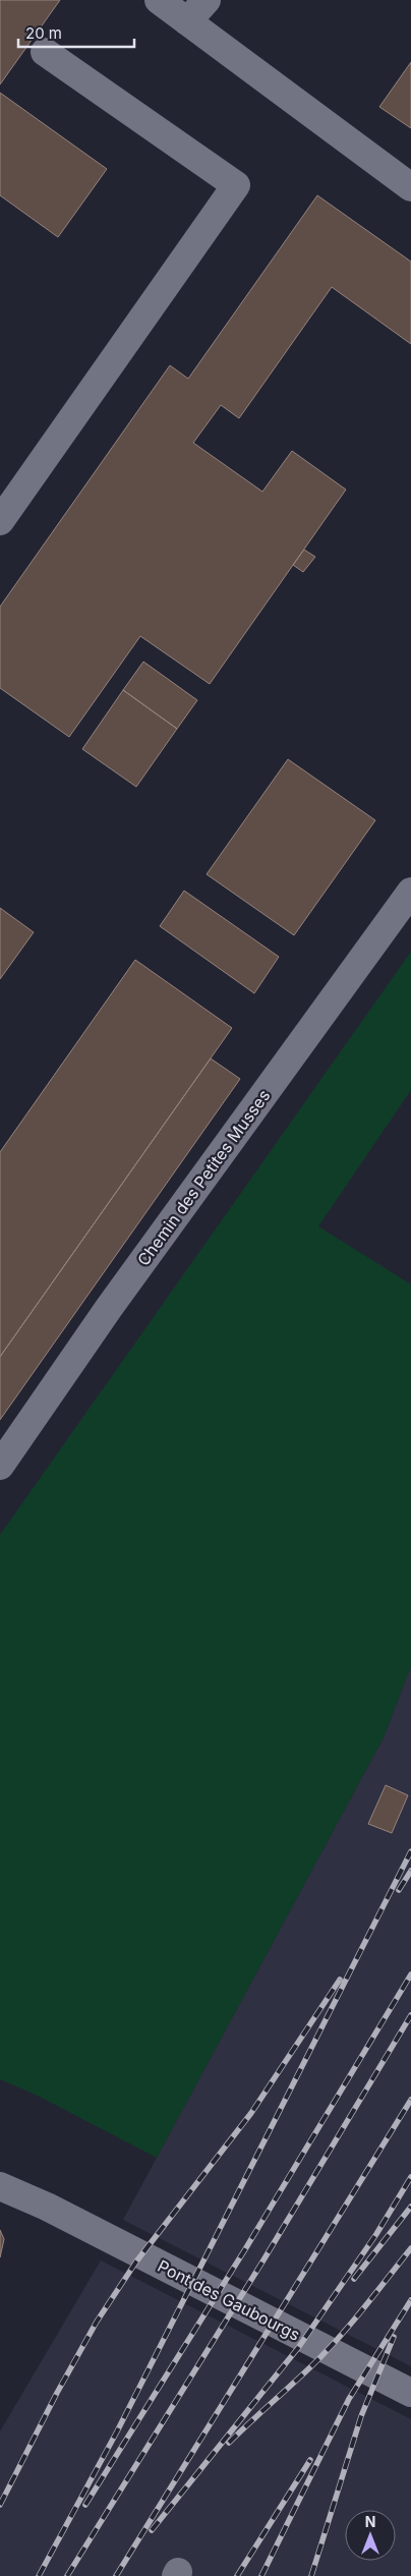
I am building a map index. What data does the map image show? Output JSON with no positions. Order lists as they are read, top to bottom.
{
  "streets": {
    "street": ["Chemin des Petites Musses", "Pont des Gaubourgs"]
  },
  "scale_bar": "20 m",
  "north": "top"
}
